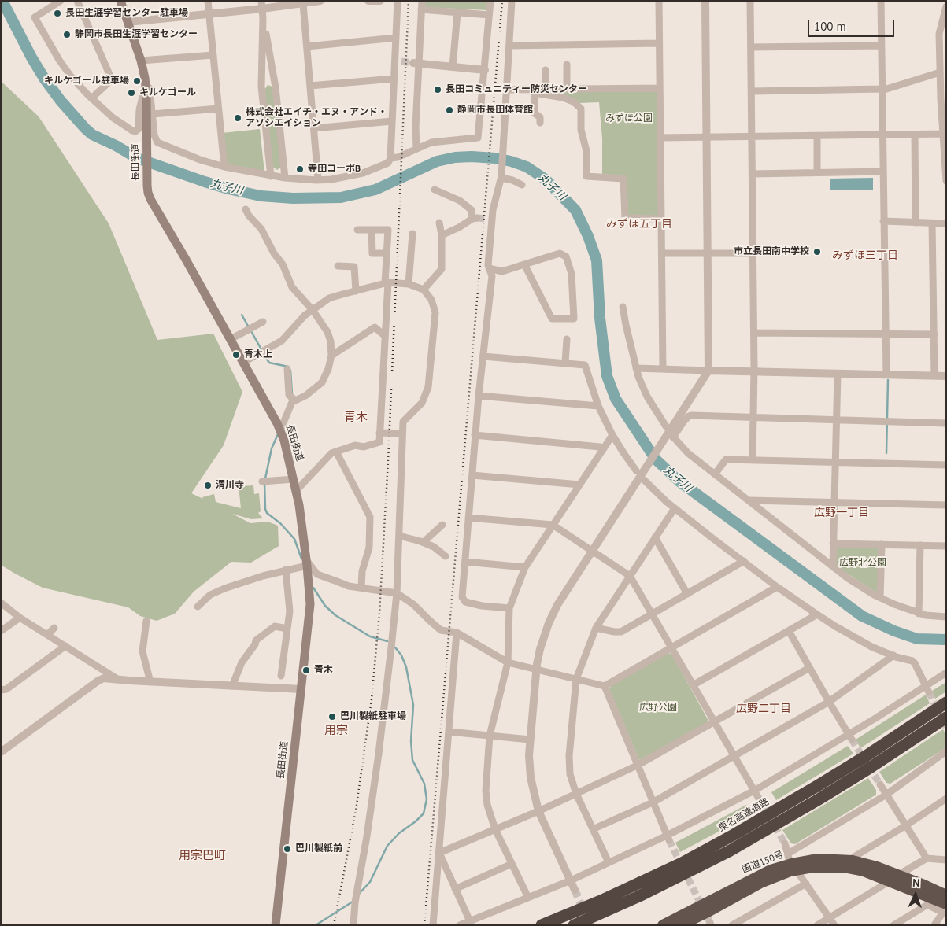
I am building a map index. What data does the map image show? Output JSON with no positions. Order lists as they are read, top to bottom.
{
  "streets": {
    "highway": ["東名高速道路", "国道150号"],
    "main road": ["長田街道"]
  },
  "districts": [
    "みずほ五丁目",
    "みずほ三丁目",
    "青木",
    "広野一丁目",
    "広野二丁目",
    "用宗",
    "用宗巴町"
  ],
  "water": ["丸子川"],
  "parks": ["みずほ公園", "広野北公園", "広野公園"],
  "places": [
    "長田生涯学習センター駐車場",
    "静岡市長田生涯学習センター",
    "キルケゴール駐車場",
    "長田コミュニティー防災センター",
    "キルケゴール",
    "静岡市長田体育館",
    "株式会社エイチ・エヌ・アンド・ アソシエイション",
    "寺田コーポB",
    "市立長田南中学校",
    "青木上",
    "渭川寺",
    "青木",
    "巴川製紙駐車場",
    "巴川製紙前"
  ],
  "scale_bar": "100 m",
  "north": "top"
}
